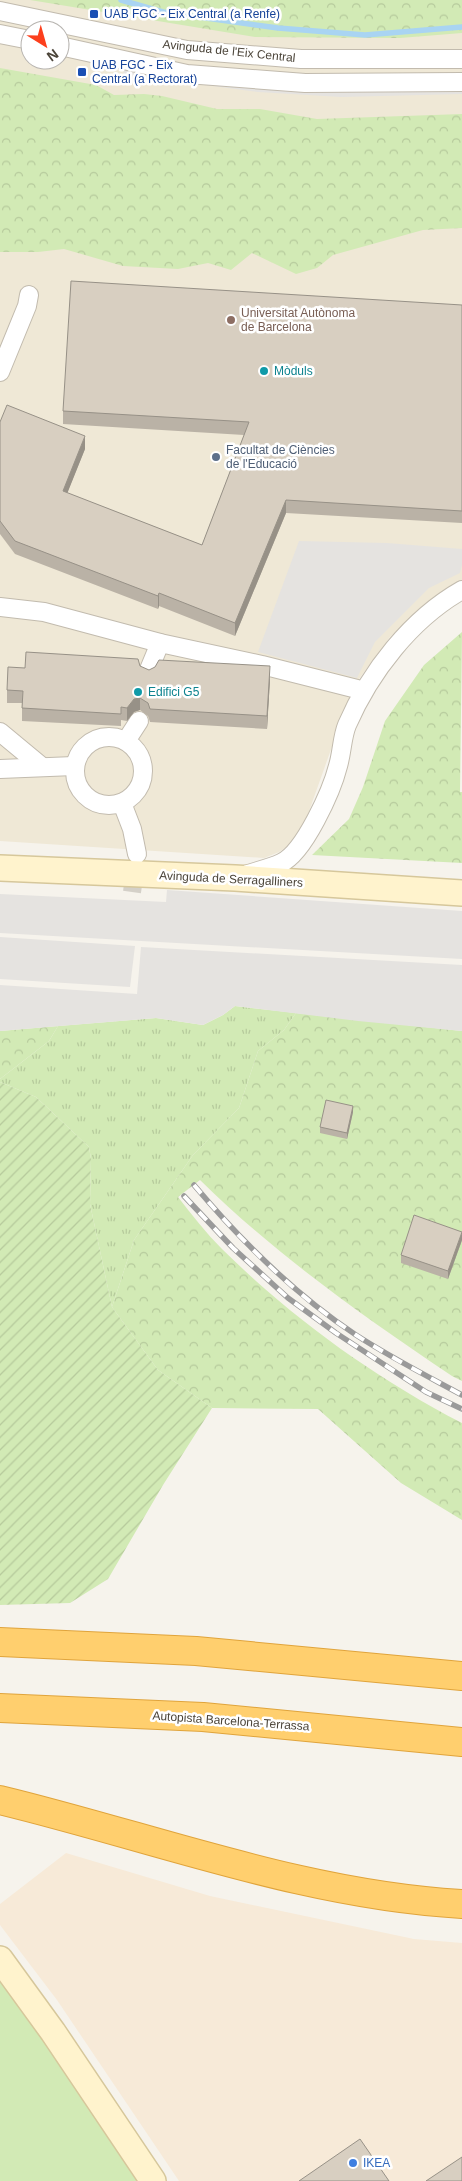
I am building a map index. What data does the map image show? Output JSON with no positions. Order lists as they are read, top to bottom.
{
  "streets": {
    "highway": ["Autopista Barcelona-Terrassa"],
    "street": ["Avinguda de l'Eix Central", "Avinguda de Serragalliners"]
  },
  "places": {
    "transit": ["UAB FGC - Eix Central (a Renfe)", "UAB FGC - Eix Central (a Rectorat)"],
    "other": [
      "Universitat Autònoma de Barcelona",
      "Mòduls",
      "Facultat de Ciències de l'Educació",
      "Edifici G5",
      "IKEA"
    ]
  },
  "north": "bottom right"
}
